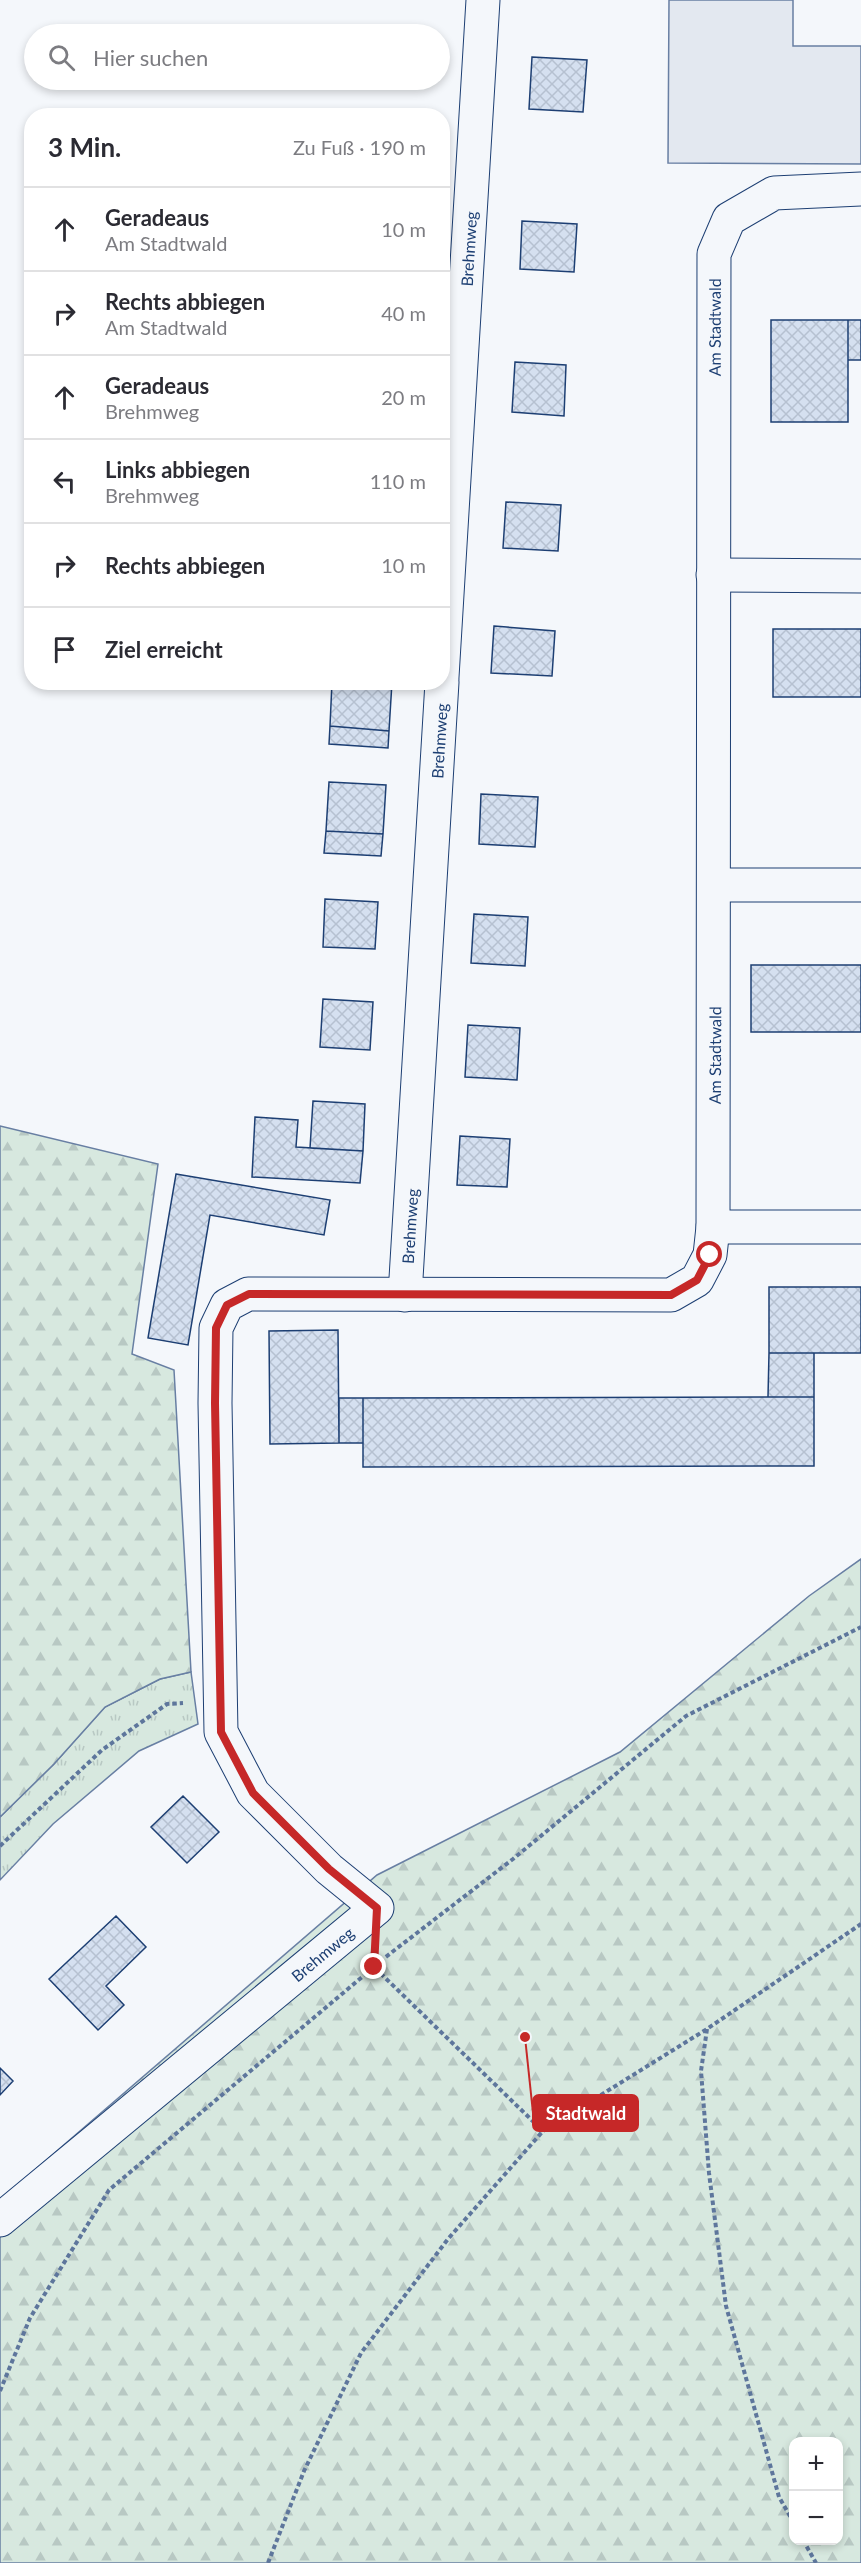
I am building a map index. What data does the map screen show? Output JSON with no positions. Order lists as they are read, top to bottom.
{
  "streets": {
    "street": ["Brehmweg", "Am Stadtwald"]
  },
  "crossings": [
    ["Brehmweg", "Am Stadtwald"]
  ],
  "places": ["Stadtwald"],
  "page": {
    "search": "Hier suchen",
    "heading": ["3 Min.", "Zu Fuß · 190 m"],
    "list": [
      ["Geradeaus", "Am Stadtwald", "10 m"],
      ["Rechts abbiegen", "Am Stadtwald", "40 m"],
      ["Geradeaus", "Brehmweg", "20 m"],
      ["Links abbiegen", "Brehmweg", "110 m"],
      ["Rechts abbiegen", "10 m"],
      "Ziel erreicht"
    ],
    "map_buttons": ["+", "−"]
  }
}
